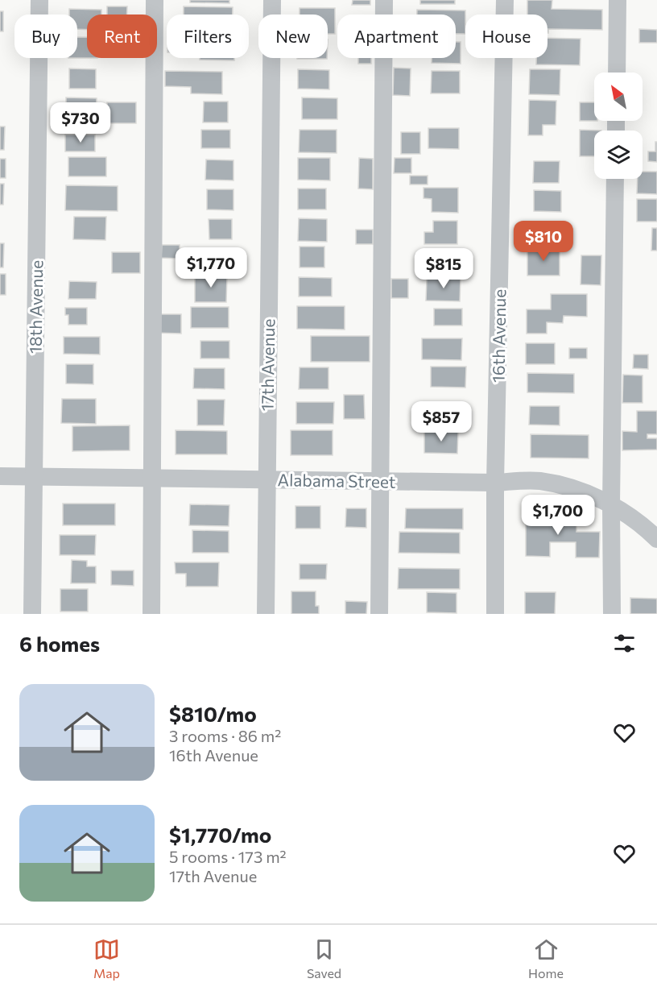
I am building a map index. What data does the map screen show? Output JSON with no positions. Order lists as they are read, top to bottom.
{
  "streets": {
    "street": [
      "18th Avenue",
      "16th Avenue",
      "17th Avenue",
      "Alabama Street"
    ]
  },
  "crossings": [
    ["18th Avenue", "Alabama Street"],
    ["16th Avenue", "Alabama Street"],
    ["17th Avenue", "Alabama Street"]
  ],
  "north": "top left",
  "page": {
    "chip": [
      "Buy",
      "Rent",
      "Filters",
      "New",
      "Apartment",
      "House"
    ],
    "price": [
      "$730",
      "$810",
      "$1,770",
      "$815",
      "$857",
      "$1,700"
    ],
    "heading": "6 homes",
    "list": [
      {
        "name": "$810/mo",
        "note": "3 rooms · 86 m² · 16th Avenue"
      },
      {
        "name": "$1,770/mo",
        "note": "5 rooms · 173 m² · 17th Avenue"
      }
    ],
    "tabs": ["Map", "Saved", "Home"]
  }
}
